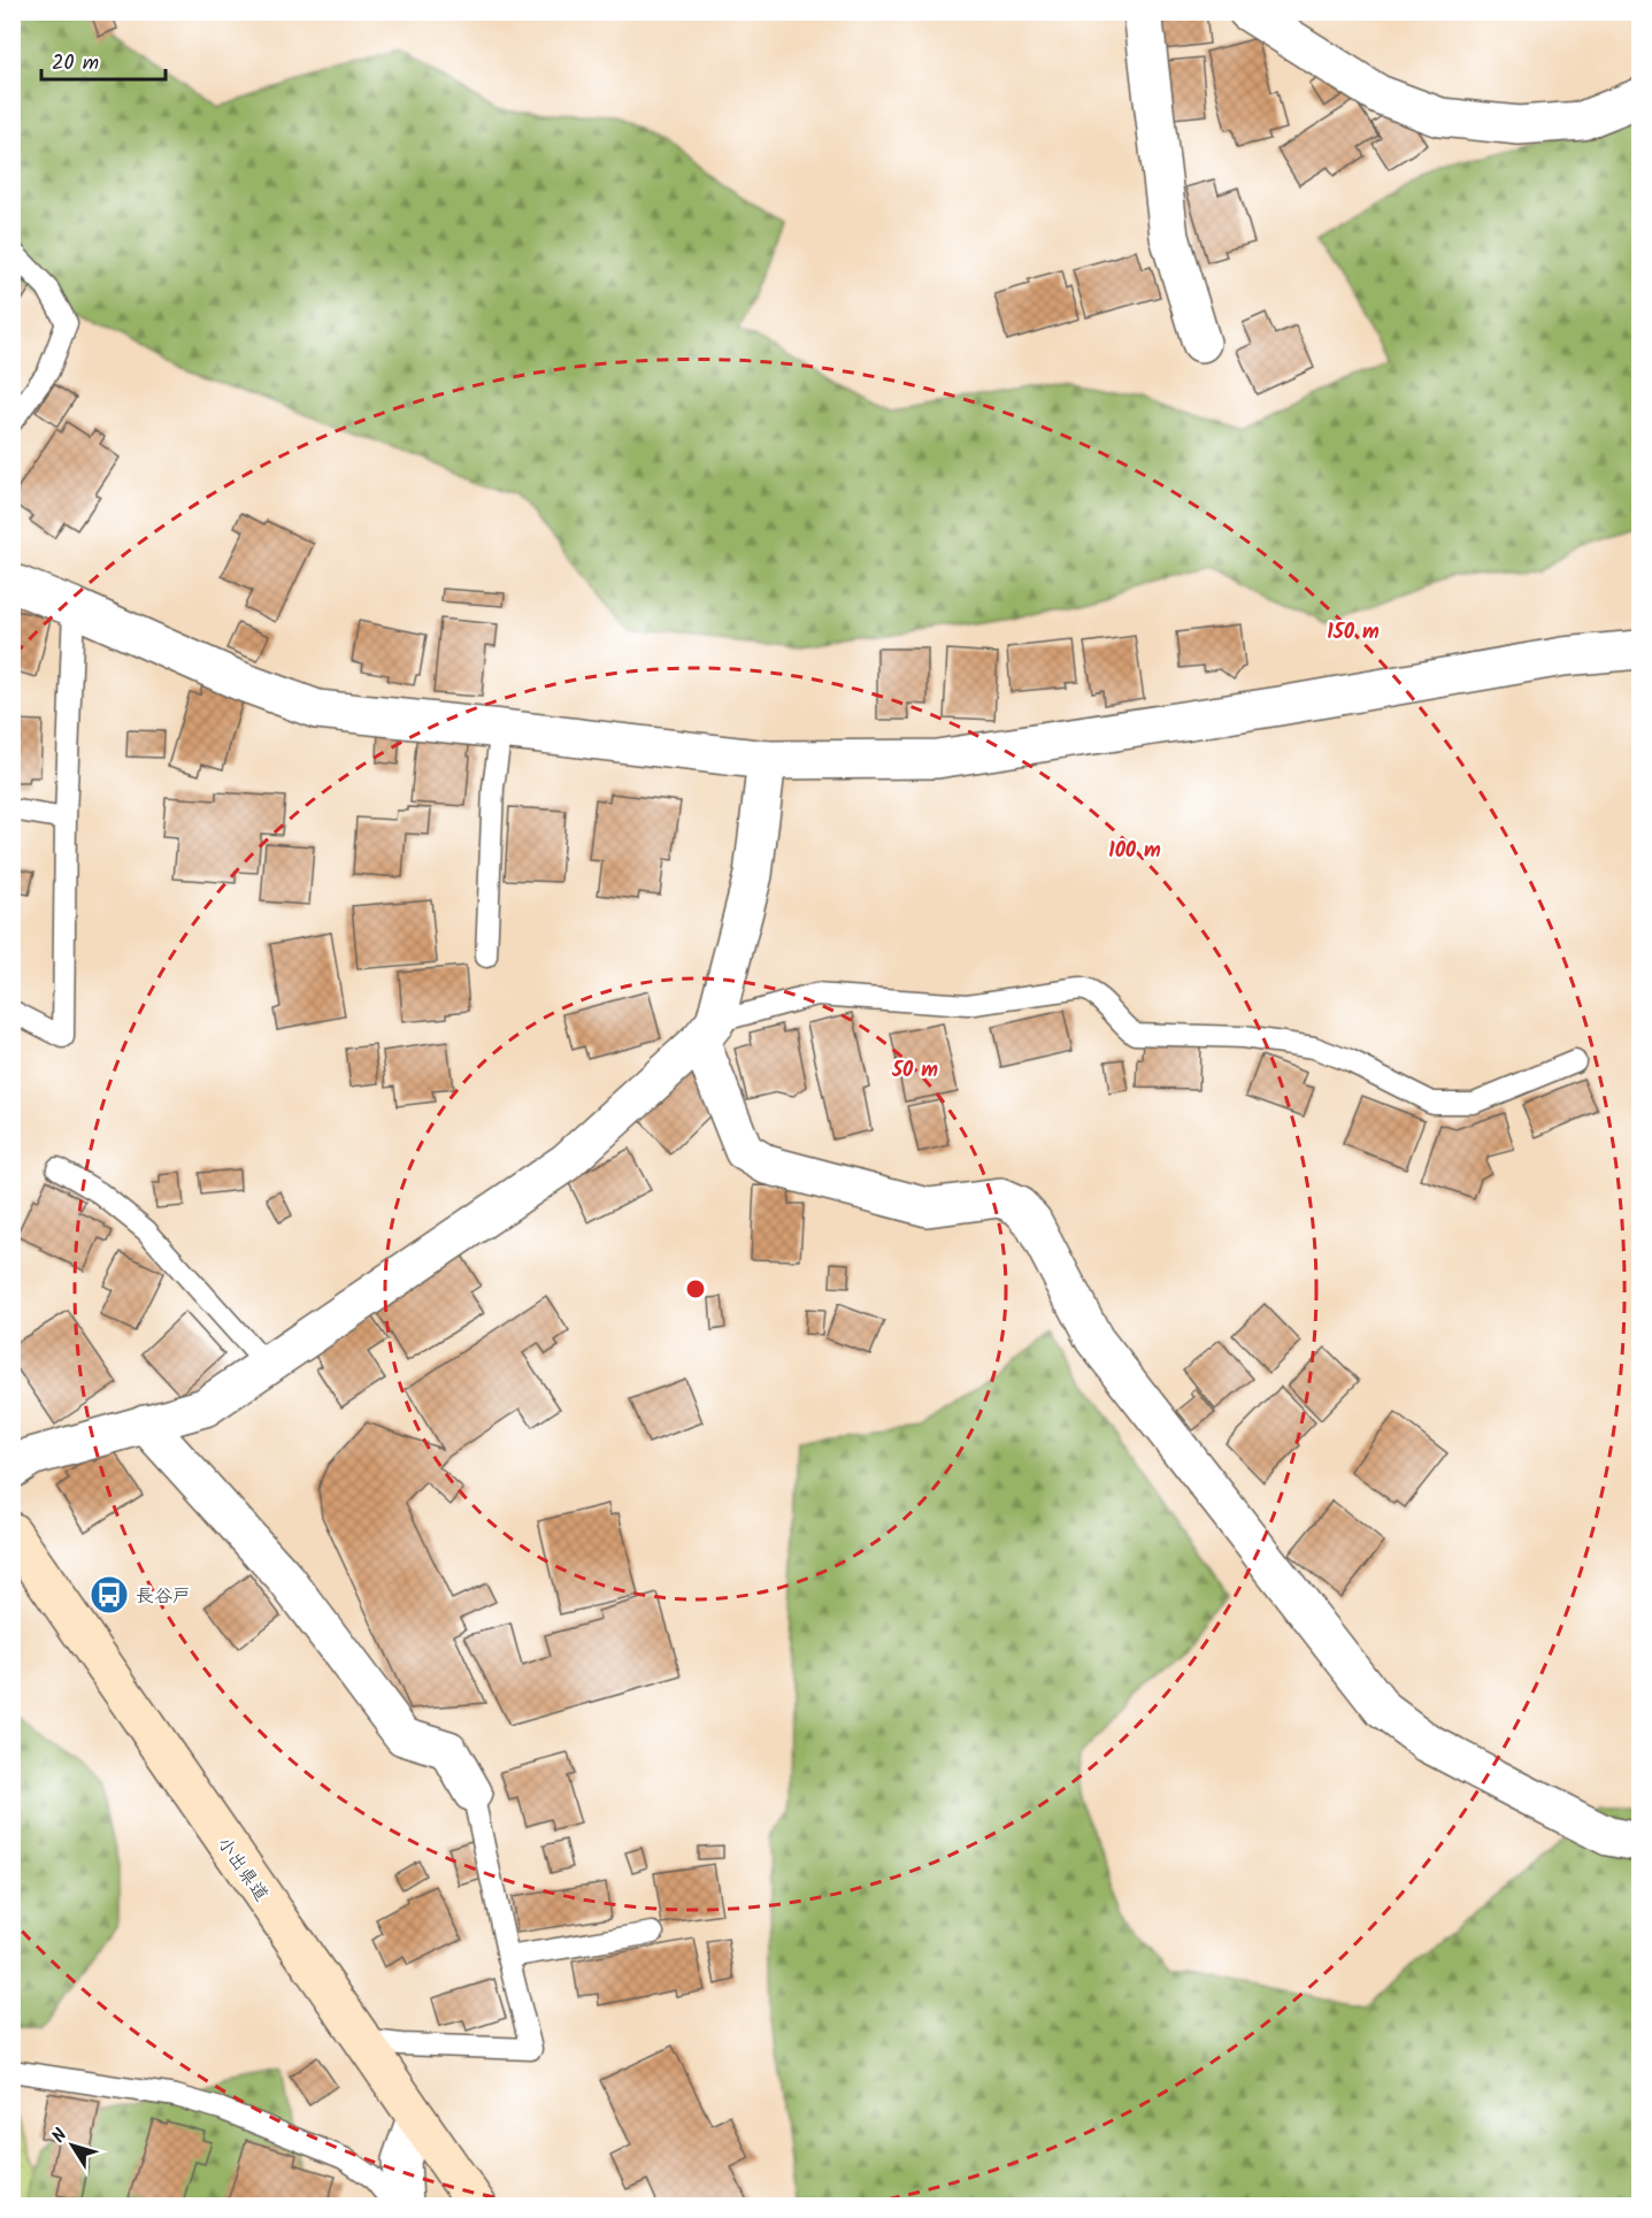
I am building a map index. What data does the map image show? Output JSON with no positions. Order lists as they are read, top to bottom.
{
  "streets": {
    "main road": ["小出県道"]
  },
  "places": {
    "bus stop": ["長谷戸"]
  },
  "scale_bar": "20 m",
  "north": "top left",
  "rings": ["150 m", "100 m", "50 m"]
}
